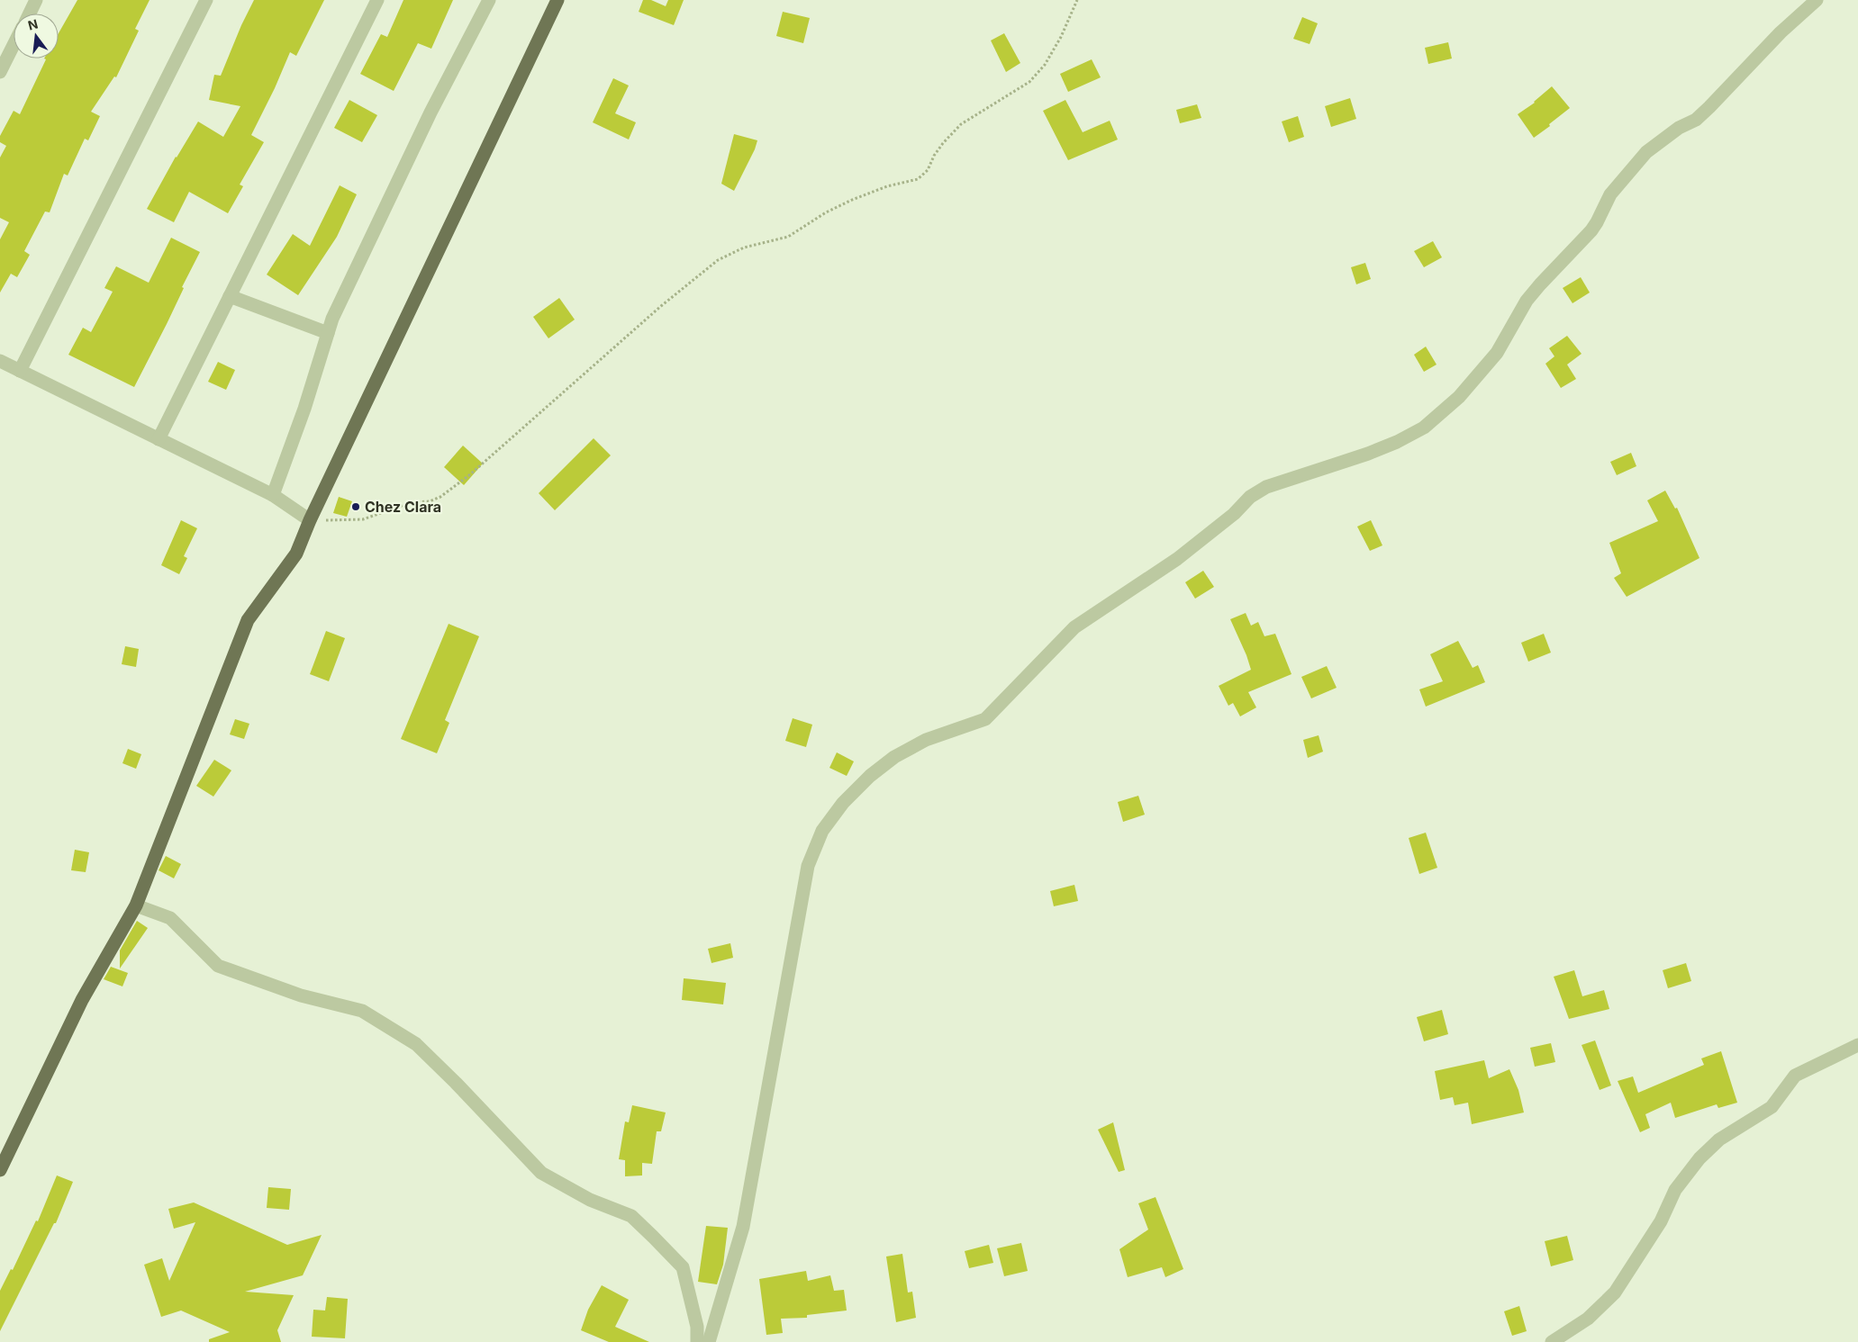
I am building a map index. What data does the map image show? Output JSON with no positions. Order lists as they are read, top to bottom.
{
  "places": ["Chez Clara"],
  "north": "top"
}
